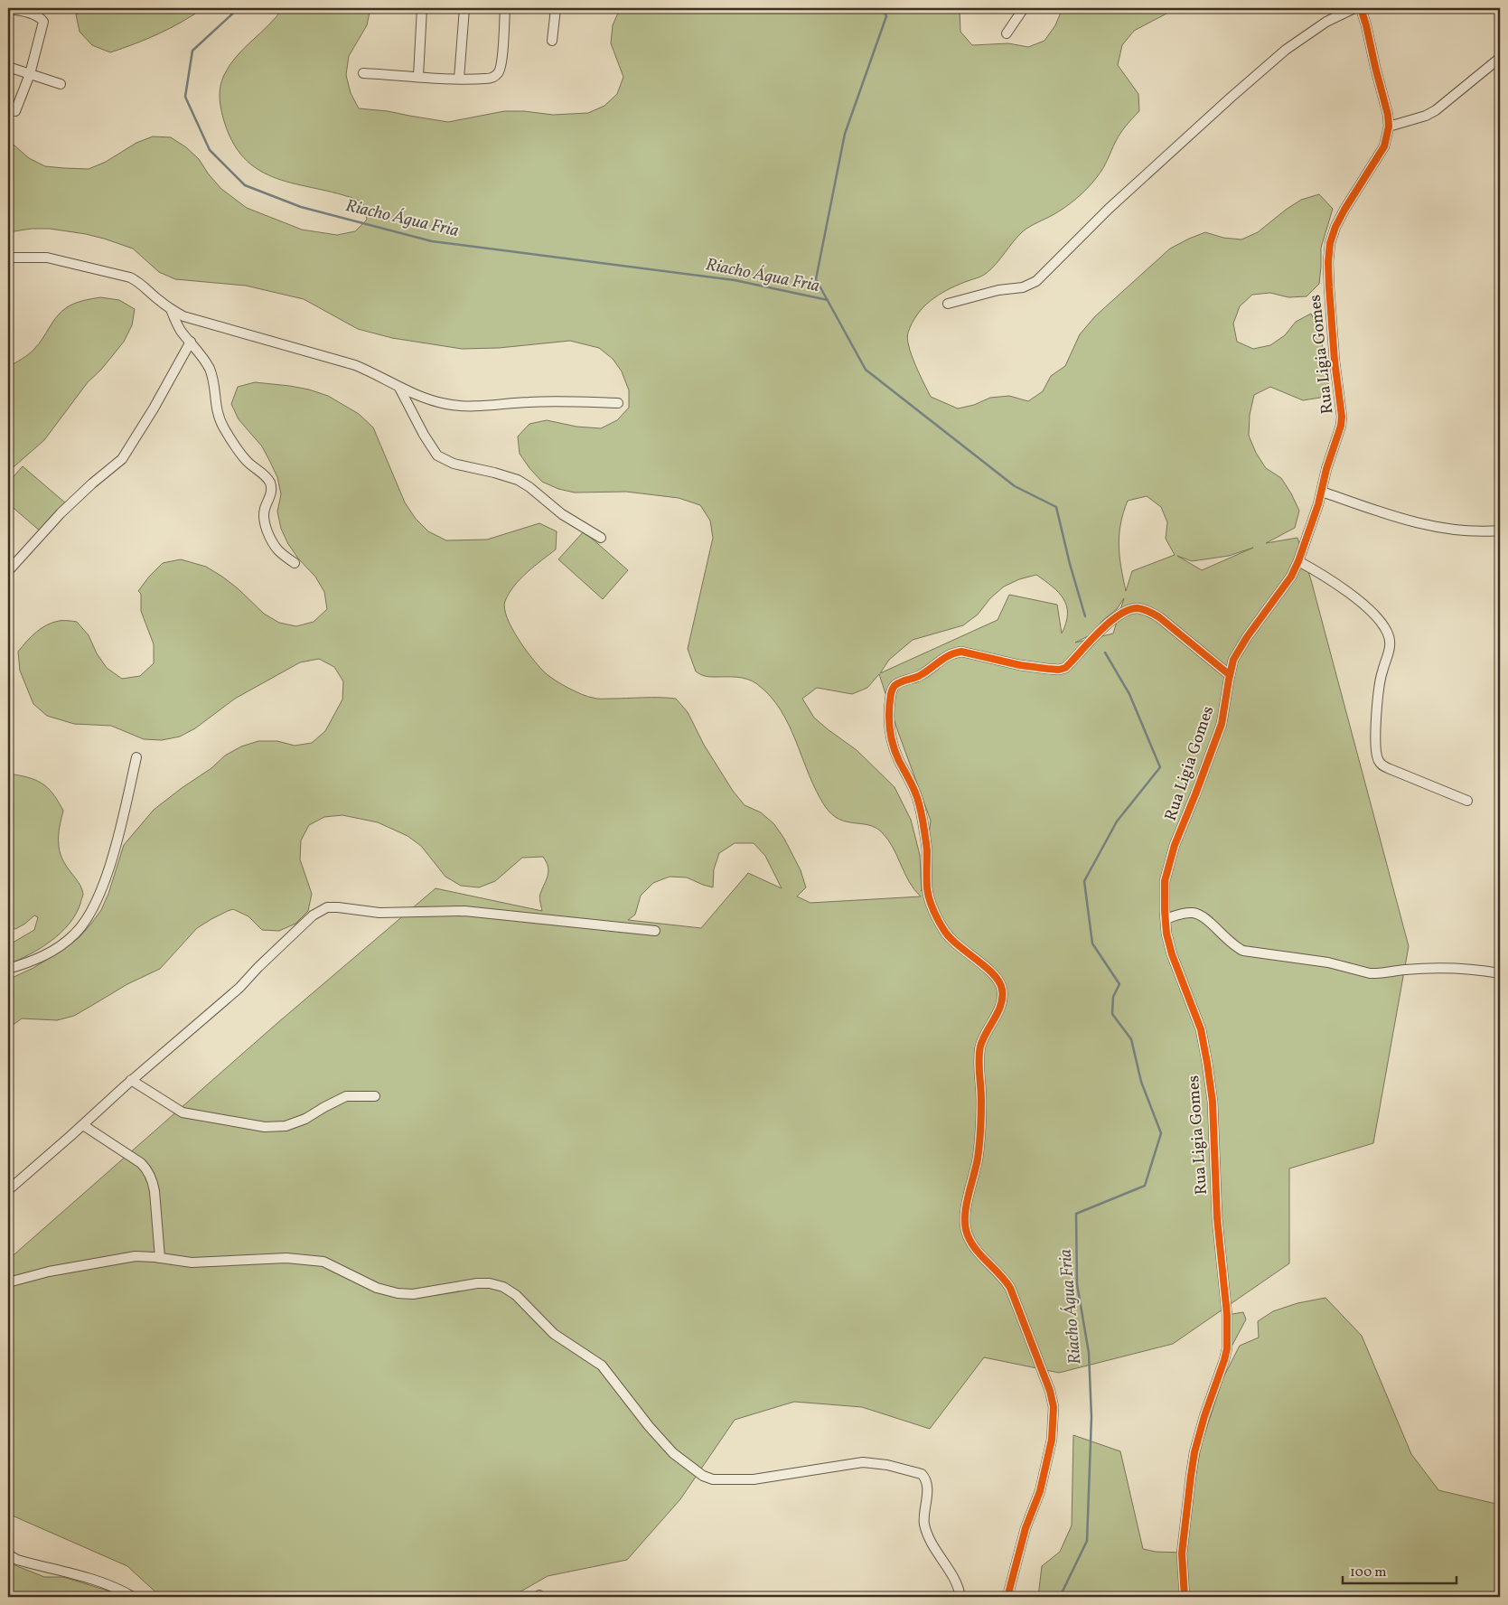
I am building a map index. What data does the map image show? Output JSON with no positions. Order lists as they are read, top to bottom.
{
  "streets": {
    "street": ["Rua Ligia Gomes"]
  },
  "water": ["Riacho Água Fria"],
  "scale_bar": "100 m"
}
